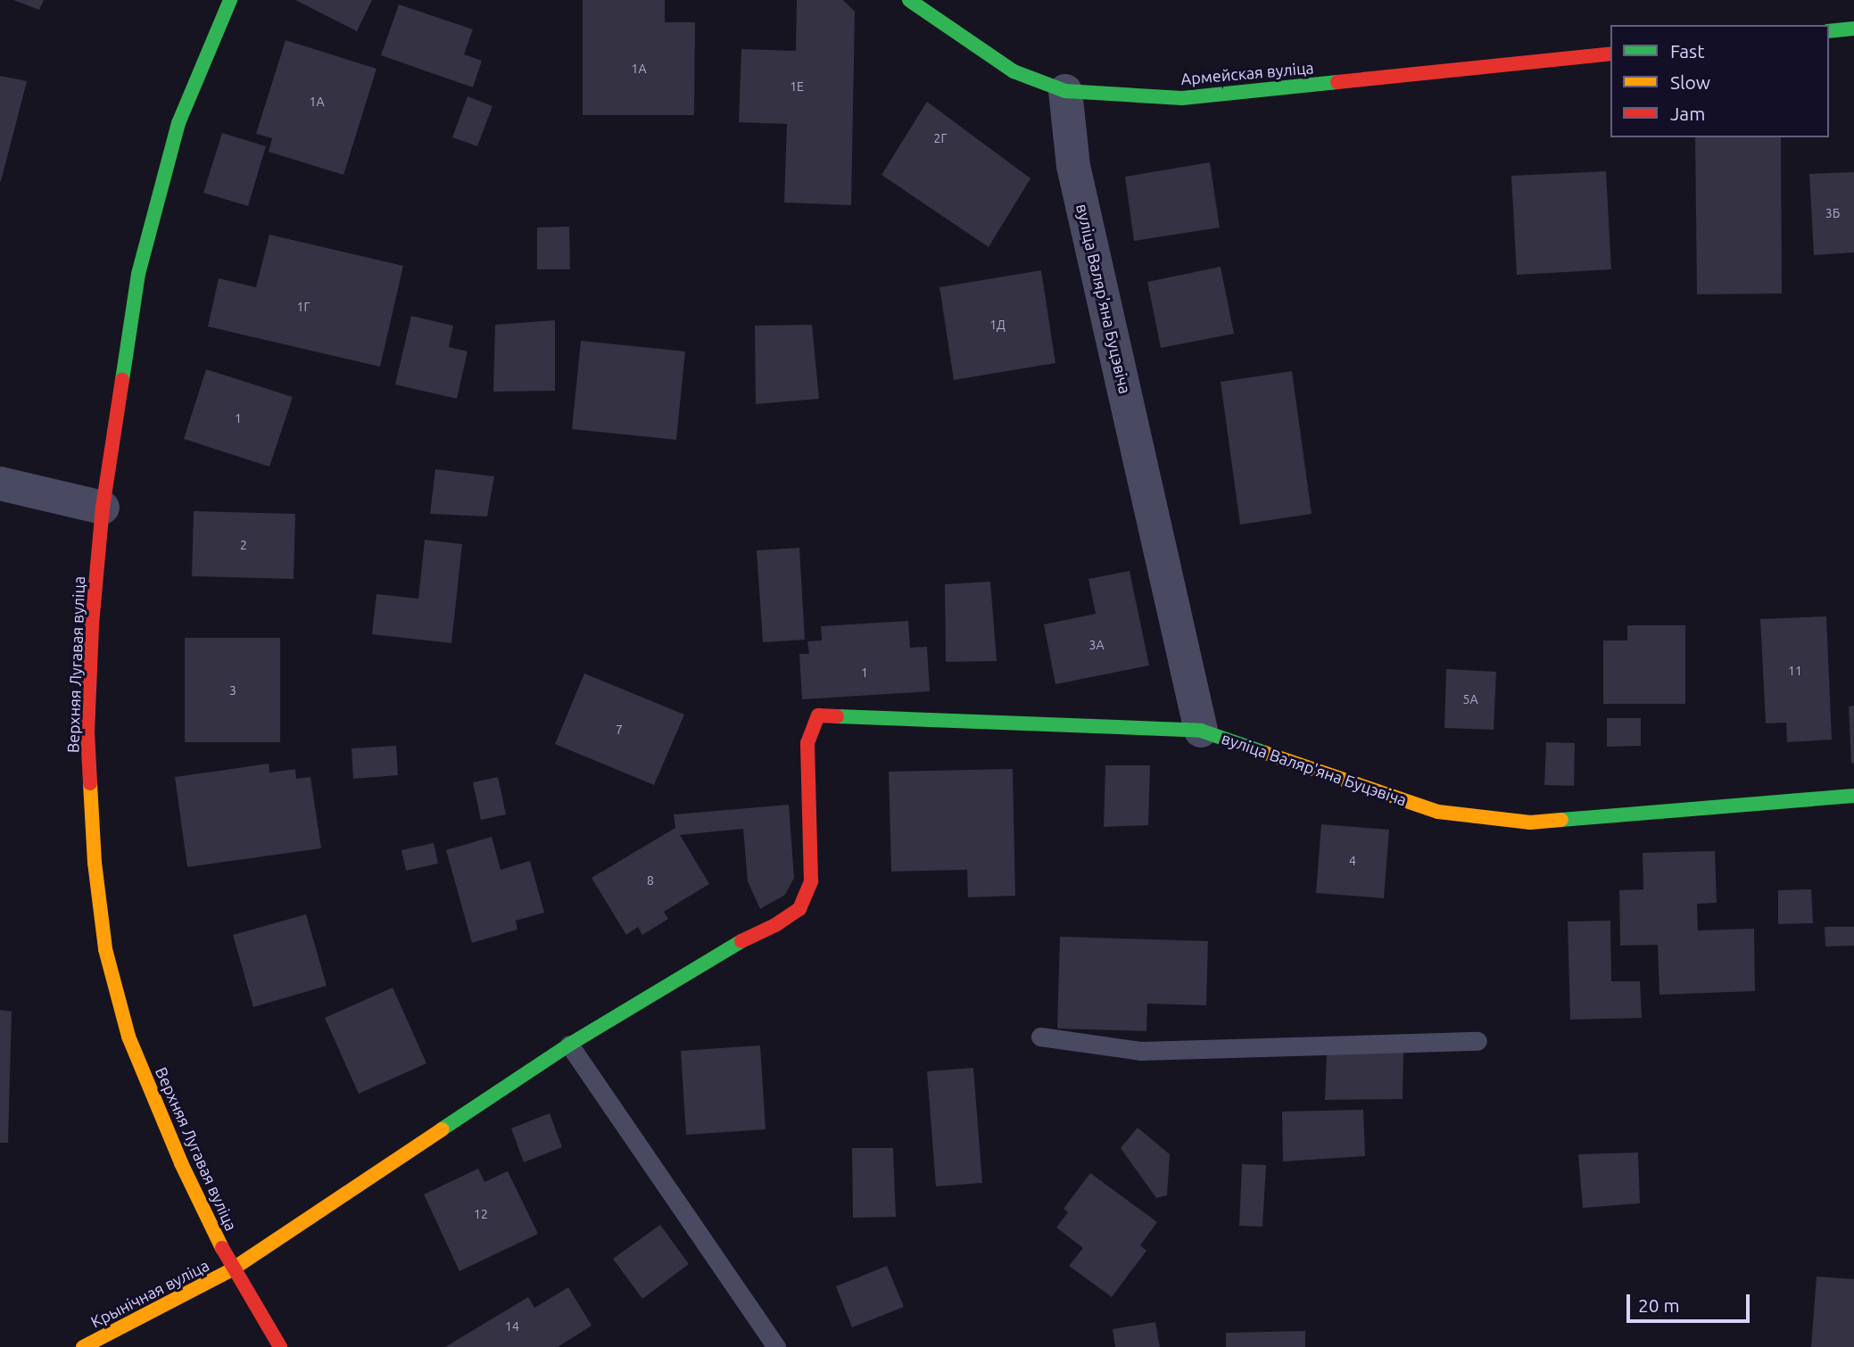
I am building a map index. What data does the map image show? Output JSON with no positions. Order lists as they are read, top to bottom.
{
  "streets": {
    "street": [
      "Армейская вуліца",
      "вуліца Валяр'яна Буцэвіча",
      "Верхняя Лугавая вуліца",
      "Крынічная вуліца"
    ]
  },
  "crossings": [
    ["Армейская вуліца", "вуліца Валяр'яна Буцэвіча"],
    ["вуліца Валяр'яна Буцэвіча", "Крынічная вуліца"],
    ["Верхняя Лугавая вуліца", "Крынічная вуліца"]
  ],
  "house_numbers": [
    "1А",
    "1Е",
    "1А",
    "2Г",
    "3Б",
    "1Г",
    "1Д",
    "1",
    "2",
    "3А",
    "11",
    "1",
    "3",
    "5А",
    "7",
    "4",
    "8",
    "12",
    "14"
  ],
  "legend": ["Fast", "Slow", "Jam"],
  "scale_bar": "20 m"
}
